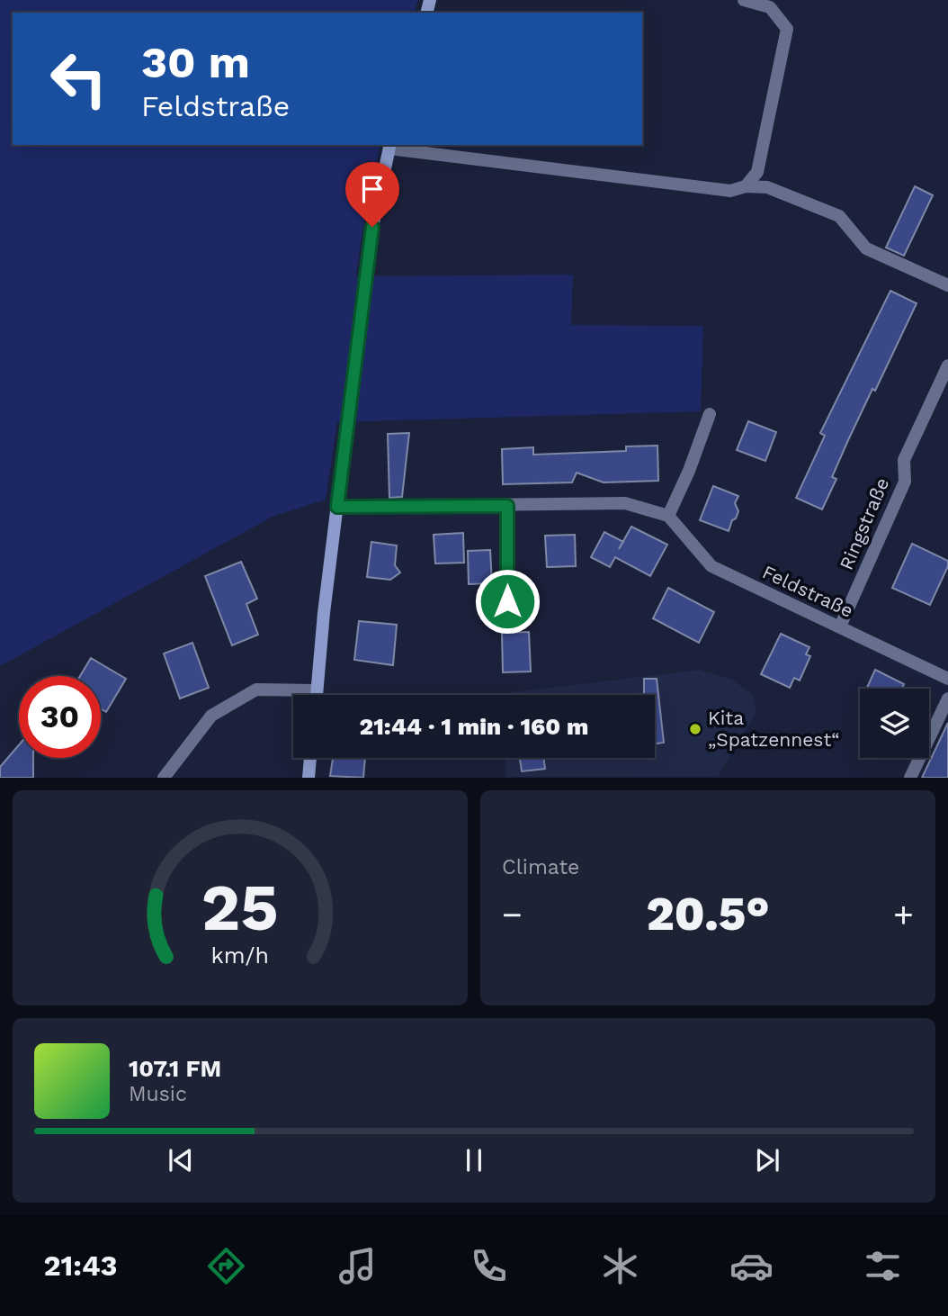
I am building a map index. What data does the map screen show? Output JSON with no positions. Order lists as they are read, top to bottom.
{
  "streets": {
    "street": ["Ringstraße", "Feldstraße"]
  },
  "crossings": [
    ["Ringstraße", "Feldstraße"]
  ],
  "places": ["Kita „Spatzennest“"],
  "page": {
    "turn": ["30 m", "Feldstraße"],
    "limit": "30",
    "trip": "21:44 · 1 min · 160 m",
    "tile": "Climate",
    "heat": ["−", "20.5°", "+"],
    "song": ["107.1 FM", "Music"],
    "tabs": "21:43",
    "gauge": ["25", "km/h"]
  }
}
